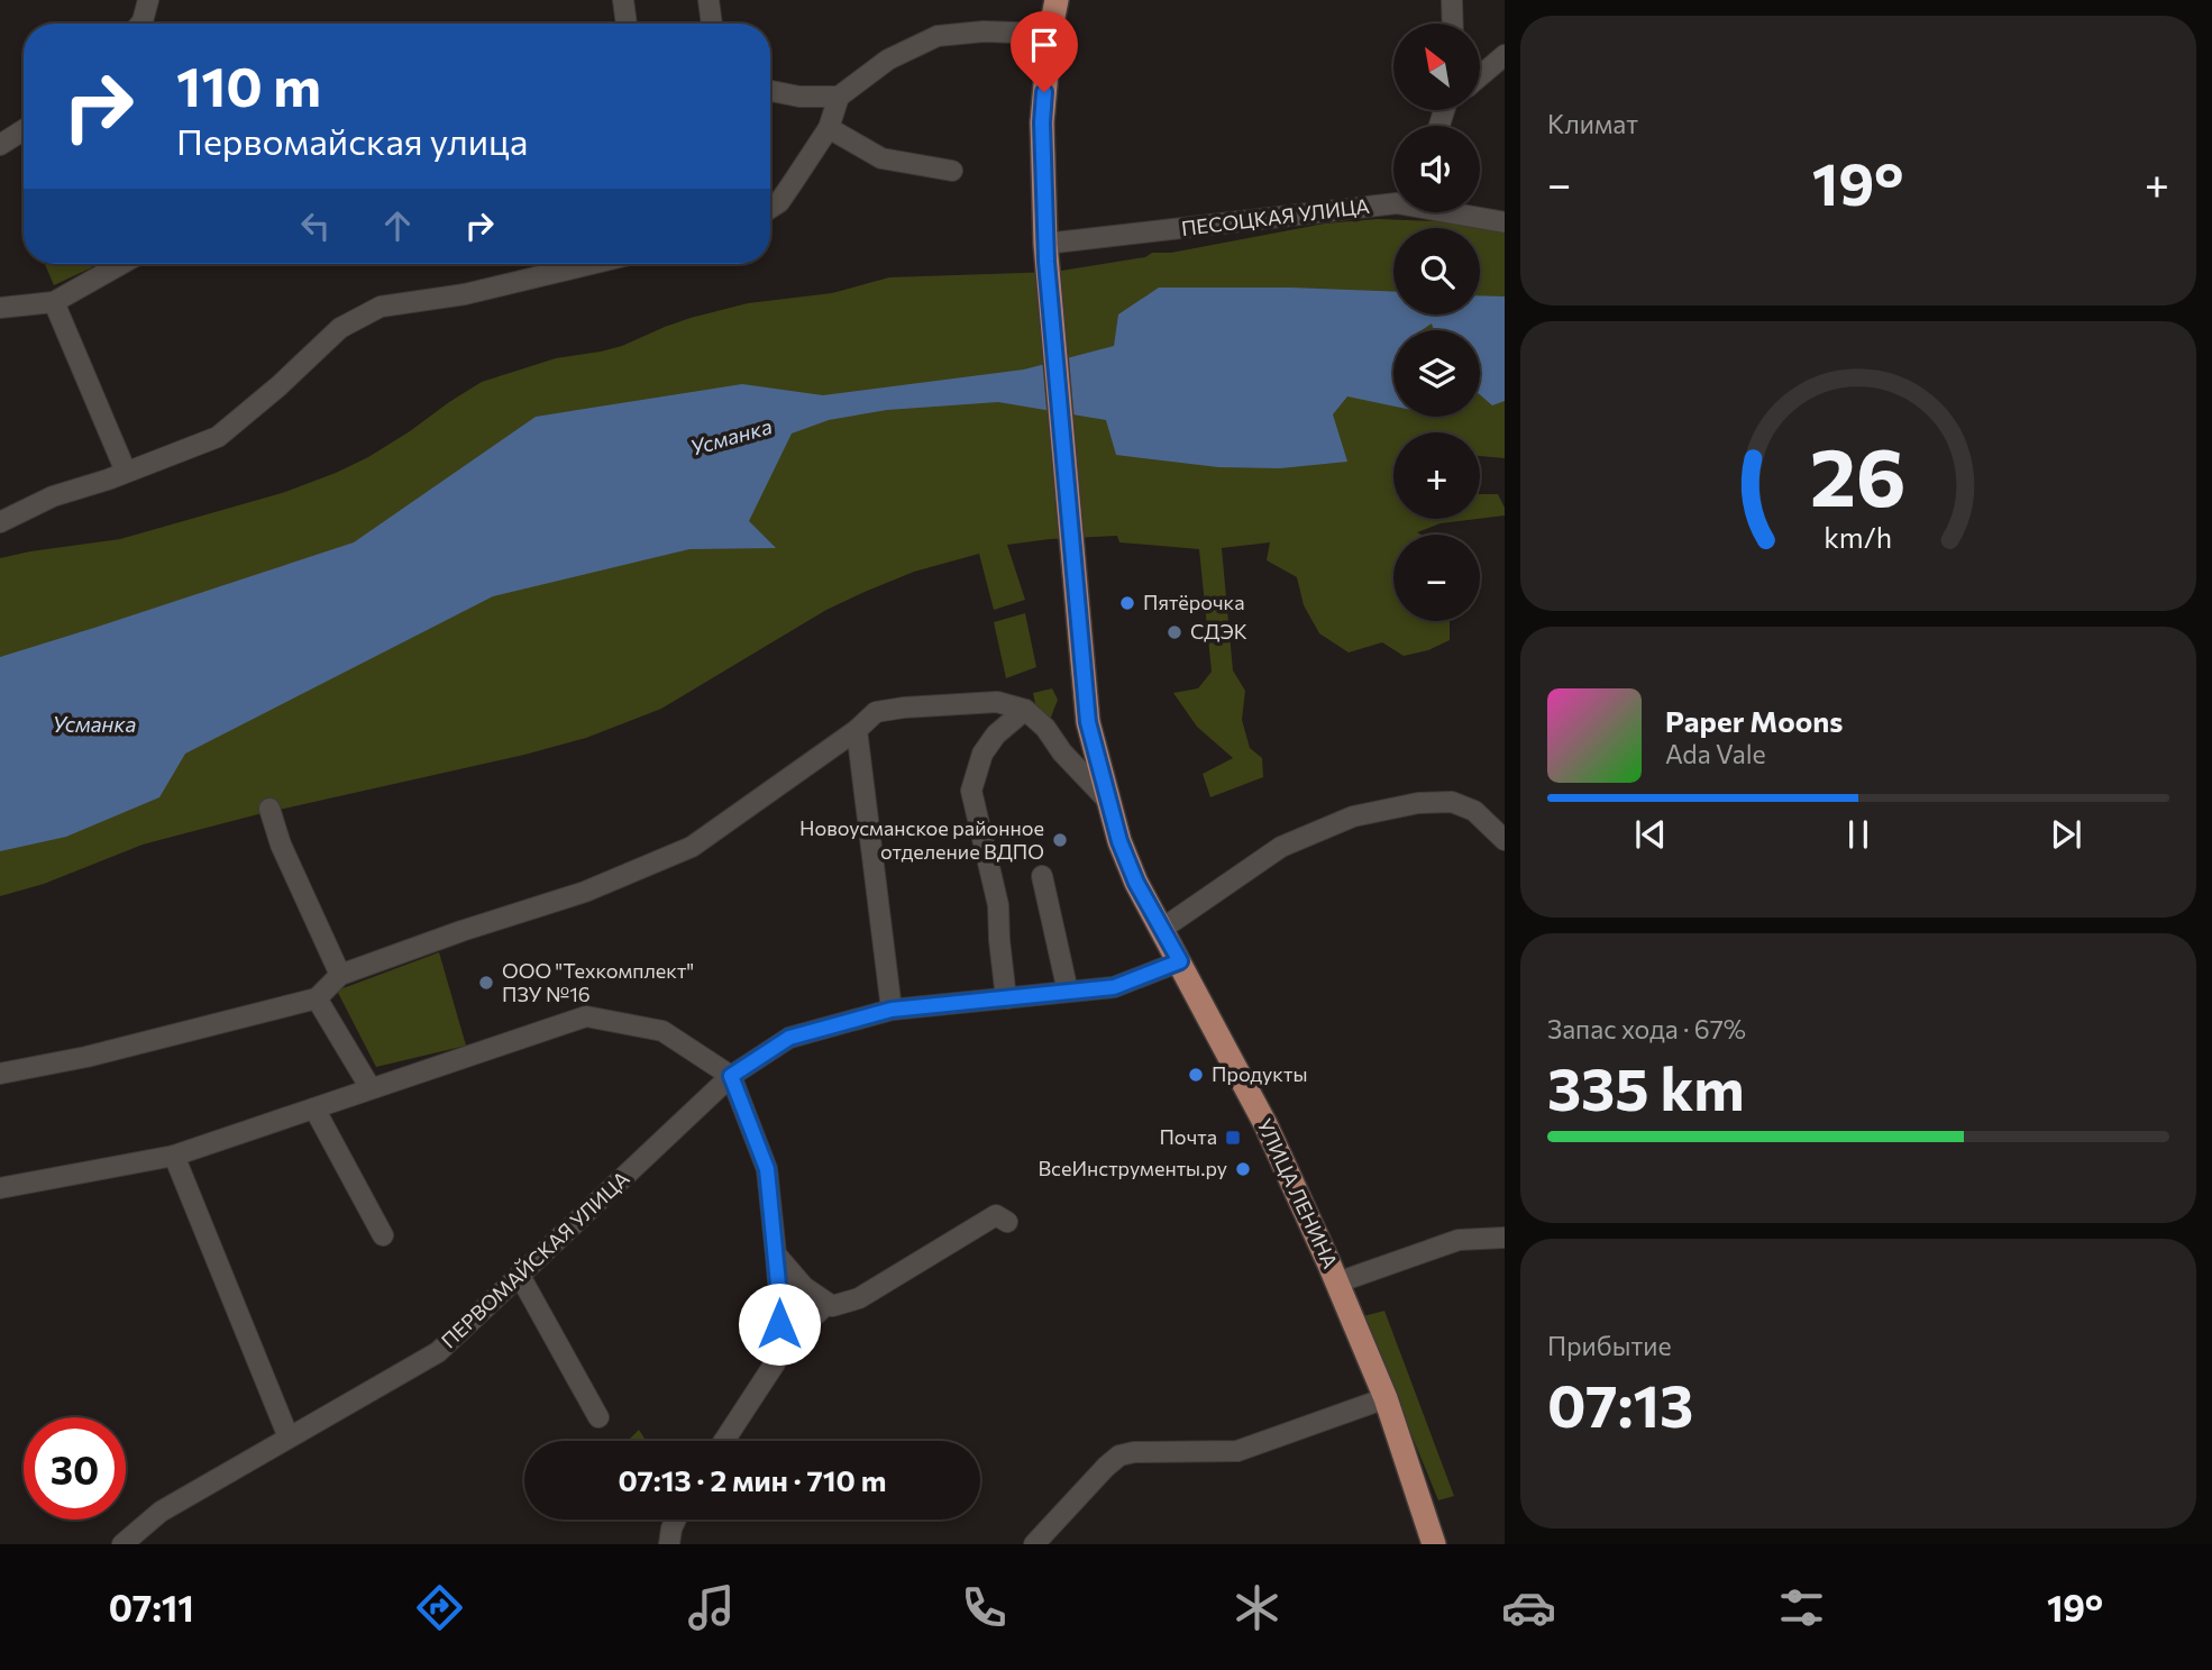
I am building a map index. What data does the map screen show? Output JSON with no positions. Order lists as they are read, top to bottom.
{
  "streets": {
    "main road": ["УЛИЦА ЛЕНИНА"],
    "street": ["ПЕСОЦКАЯ УЛИЦА", "ПЕРВОМАЙСКАЯ УЛИЦА"]
  },
  "crossings": [
    ["ПЕСОЦКАЯ УЛИЦА", "УЛИЦА ЛЕНИНА"],
    ["УЛИЦА ЛЕНИНА", "ПЕРВОМАЙСКАЯ УЛИЦА"]
  ],
  "water": ["Усманка"],
  "places": {
    "other": [
      "Пятёрочка",
      "СДЭК",
      "Новоусманское районное отделение ВДПО",
      "ООО \"Техкомплект\" ПЗУ №16",
      "Продукты",
      "ВсеИнструменты.ру"
    ],
    "transit": ["Почта"]
  },
  "north": "top left",
  "page": {
    "tile": [
      "Климат",
      ["Запас хода · 67%", "335 km"],
      ["Прибытие", "07:13"]
    ],
    "map_buttons": ["+", "−"],
    "turn": ["110 m", "Первомайская улица"],
    "heat": ["−", "19°", "+"],
    "song": ["Paper Moons", "Ada Vale"],
    "limit": "30",
    "trip": "07:13 · 2 мин · 710 m",
    "tabs": ["07:11", "19°"],
    "gauge": ["26", "km/h"]
  }
}
